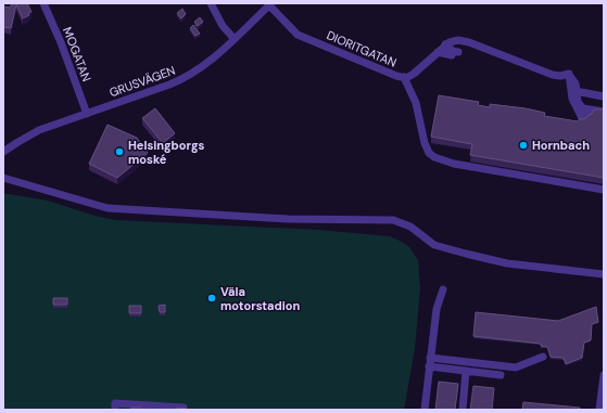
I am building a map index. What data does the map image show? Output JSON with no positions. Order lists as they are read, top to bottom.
{
  "streets": {
    "street": ["DIORITGATAN", "MOGATAN", "GRUSVÄGEN"]
  },
  "crossings": [
    ["DIORITGATAN", "GRUSVÄGEN"],
    ["MOGATAN", "GRUSVÄGEN"]
  ],
  "places": ["Hornbach", "Helsingborgs moské", "Väla motorstadion"]
}
